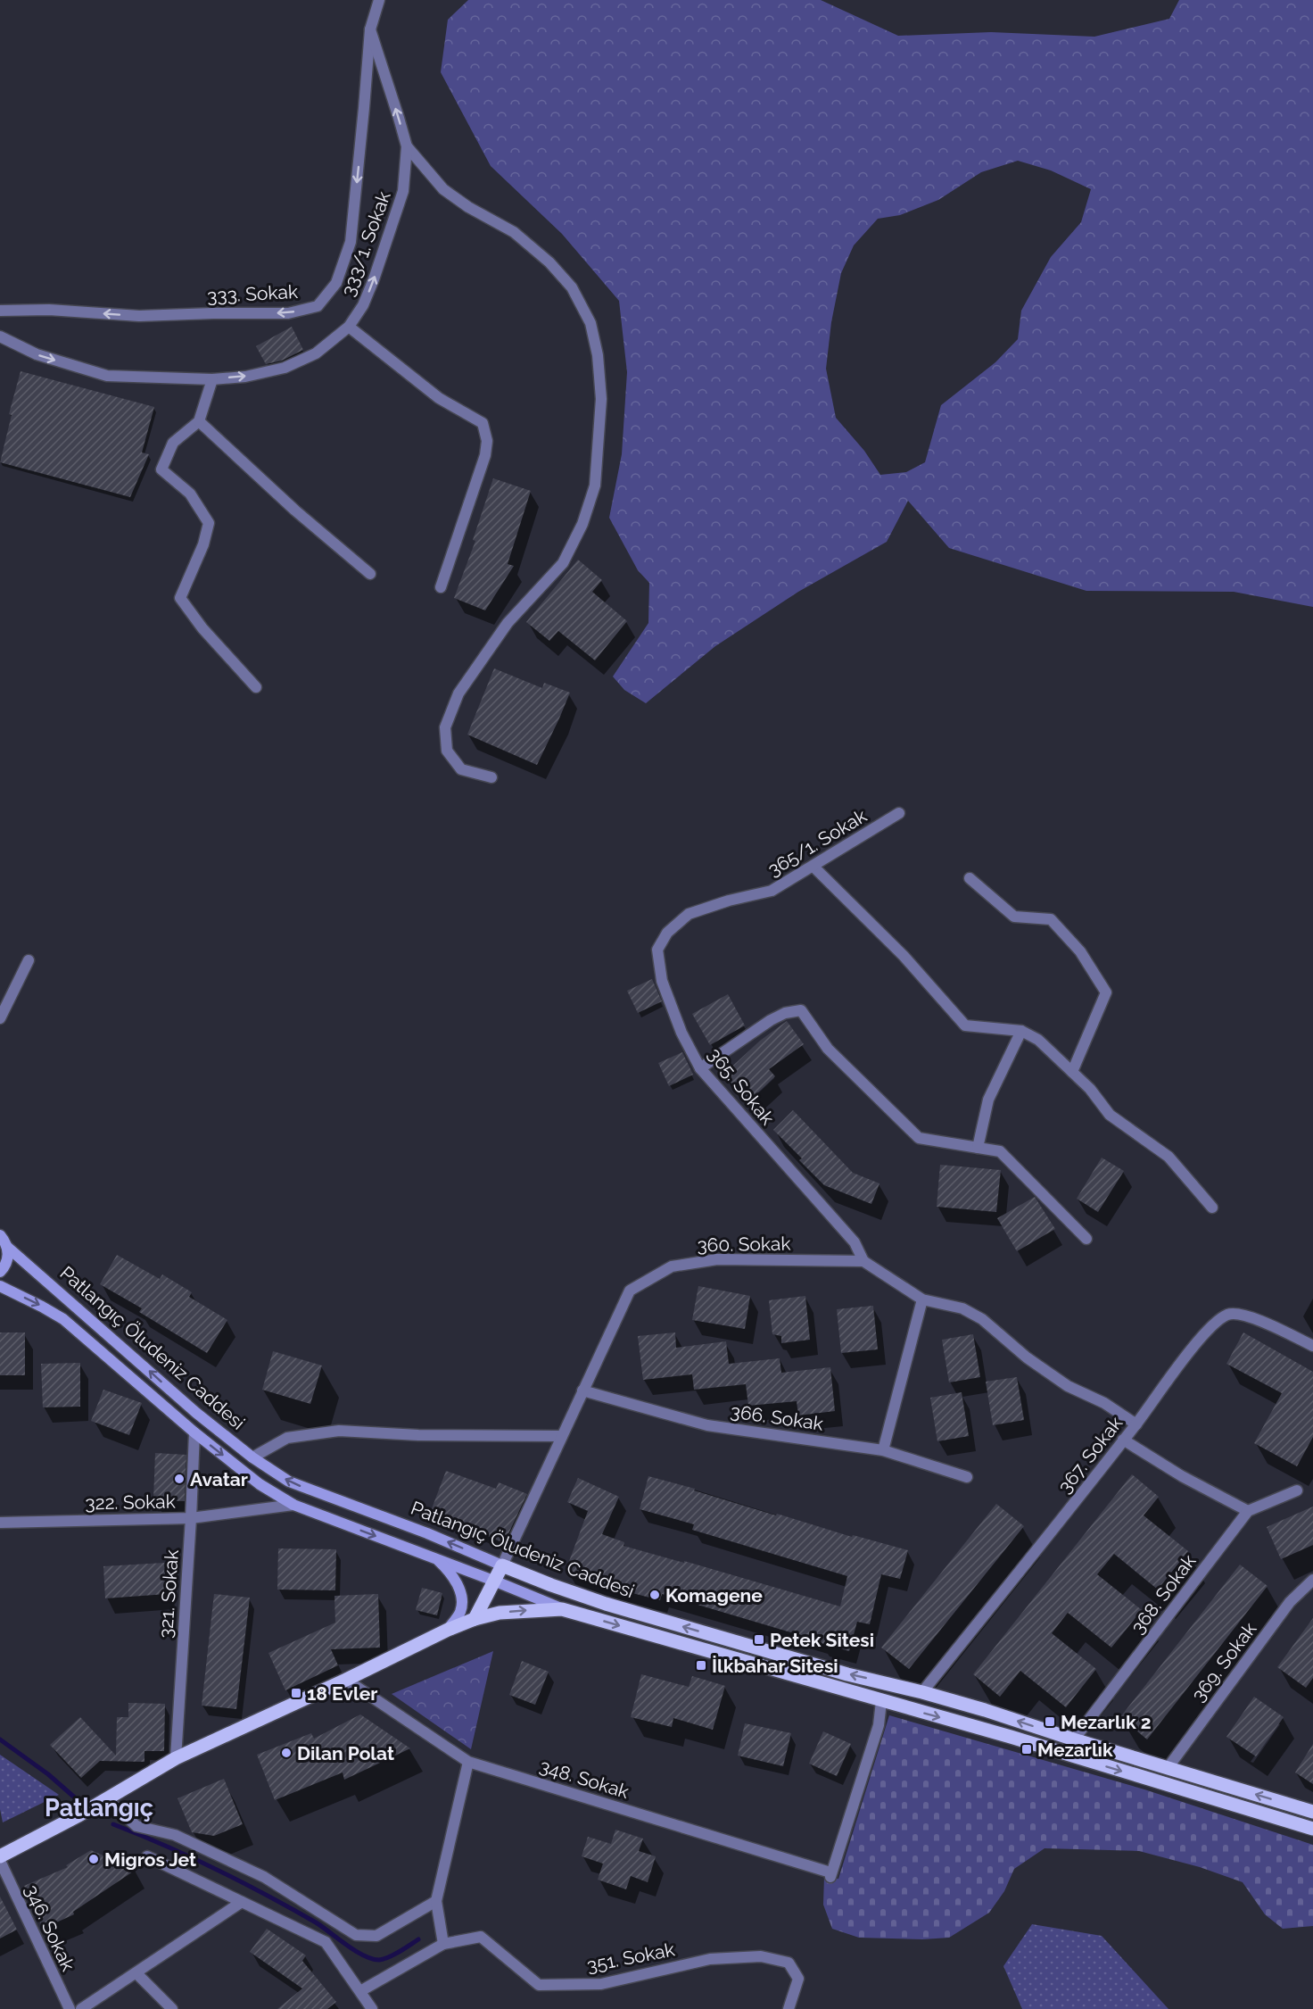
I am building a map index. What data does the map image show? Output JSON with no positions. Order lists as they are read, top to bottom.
{
  "streets": {
    "main road": ["360. Sokak", "Patlangıç Öludeniz Caddesi"],
    "street": [
      "333/1. Sokak",
      "333. Sokak",
      "365/1. Sokak",
      "365. Sokak",
      "366. Sokak",
      "367. Sokak",
      "322. Sokak",
      "321. Sokak",
      "368. Sokak",
      "369. Sokak",
      "348. Sokak",
      "346. Sokak",
      "351. Sokak"
    ]
  },
  "crossings": [
    ["333/1. Sokak", "333. Sokak"],
    ["365/1. Sokak", "365. Sokak"],
    ["365. Sokak", "360. Sokak"],
    ["360. Sokak", "Patlangıç Öludeniz Caddesi"],
    ["360. Sokak", "366. Sokak"],
    ["Patlangıç Öludeniz Caddesi", "367. Sokak"],
    ["Patlangıç Öludeniz Caddesi", "322. Sokak"],
    ["Patlangıç Öludeniz Caddesi", "321. Sokak"],
    ["Patlangıç Öludeniz Caddesi", "368. Sokak"],
    ["Patlangıç Öludeniz Caddesi", "369. Sokak"],
    ["Patlangıç Öludeniz Caddesi", "348. Sokak"],
    ["322. Sokak", "321. Sokak"]
  ],
  "districts": ["Patlangıç"],
  "places": {
    "other": [
      "Avatar",
      "Komagene",
      "Dilan Polat",
      "Migros Jet"
    ],
    "transit": [
      "Petek Sitesi",
      "İlkbahar Sitesi",
      "18 Evler",
      "Mezarlık 2",
      "Mezarlık"
    ]
  }
}
